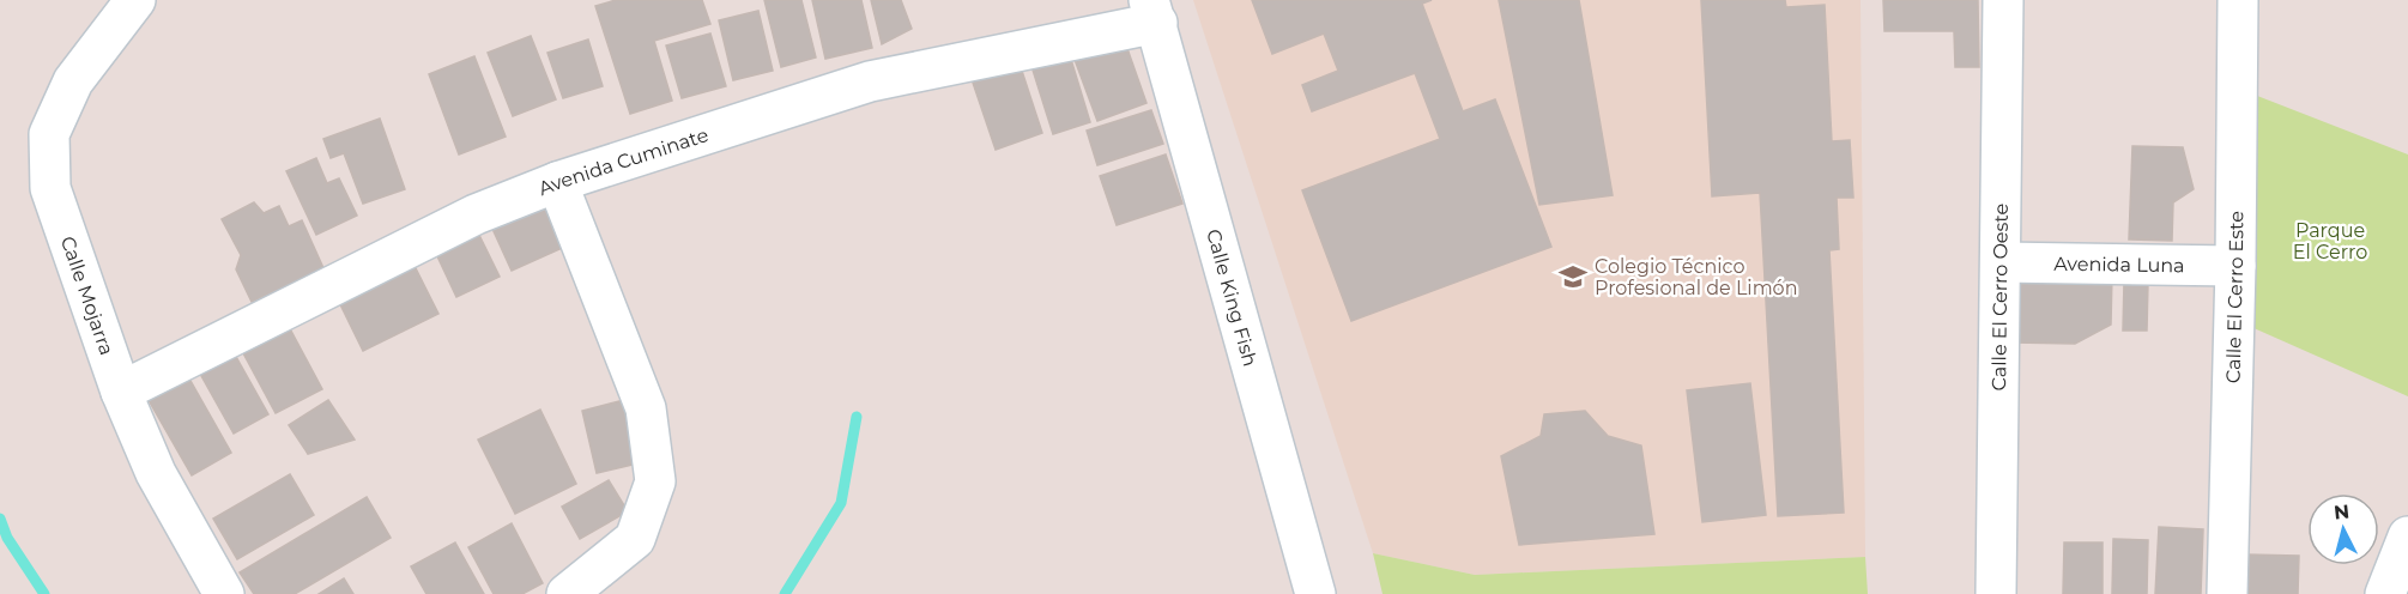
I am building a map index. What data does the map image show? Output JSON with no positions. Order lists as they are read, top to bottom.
{
  "streets": {
    "street": [
      "Avenida Cuminate",
      "Avenida Luna",
      "Calle Mojarra",
      "Calle King Fish",
      "Calle El Cerro Oeste",
      "Calle El Cerro Este"
    ]
  },
  "crossings": [
    ["Avenida Cuminate", "Calle Mojarra"],
    ["Avenida Cuminate", "Calle King Fish"],
    ["Avenida Luna", "Calle El Cerro Oeste"],
    ["Avenida Luna", "Calle El Cerro Este"]
  ],
  "parks": ["Parque El Cerro"],
  "places": {
    "school or university": ["Colegio Técnico Profesional de Limón"]
  },
  "north": "top"
}
